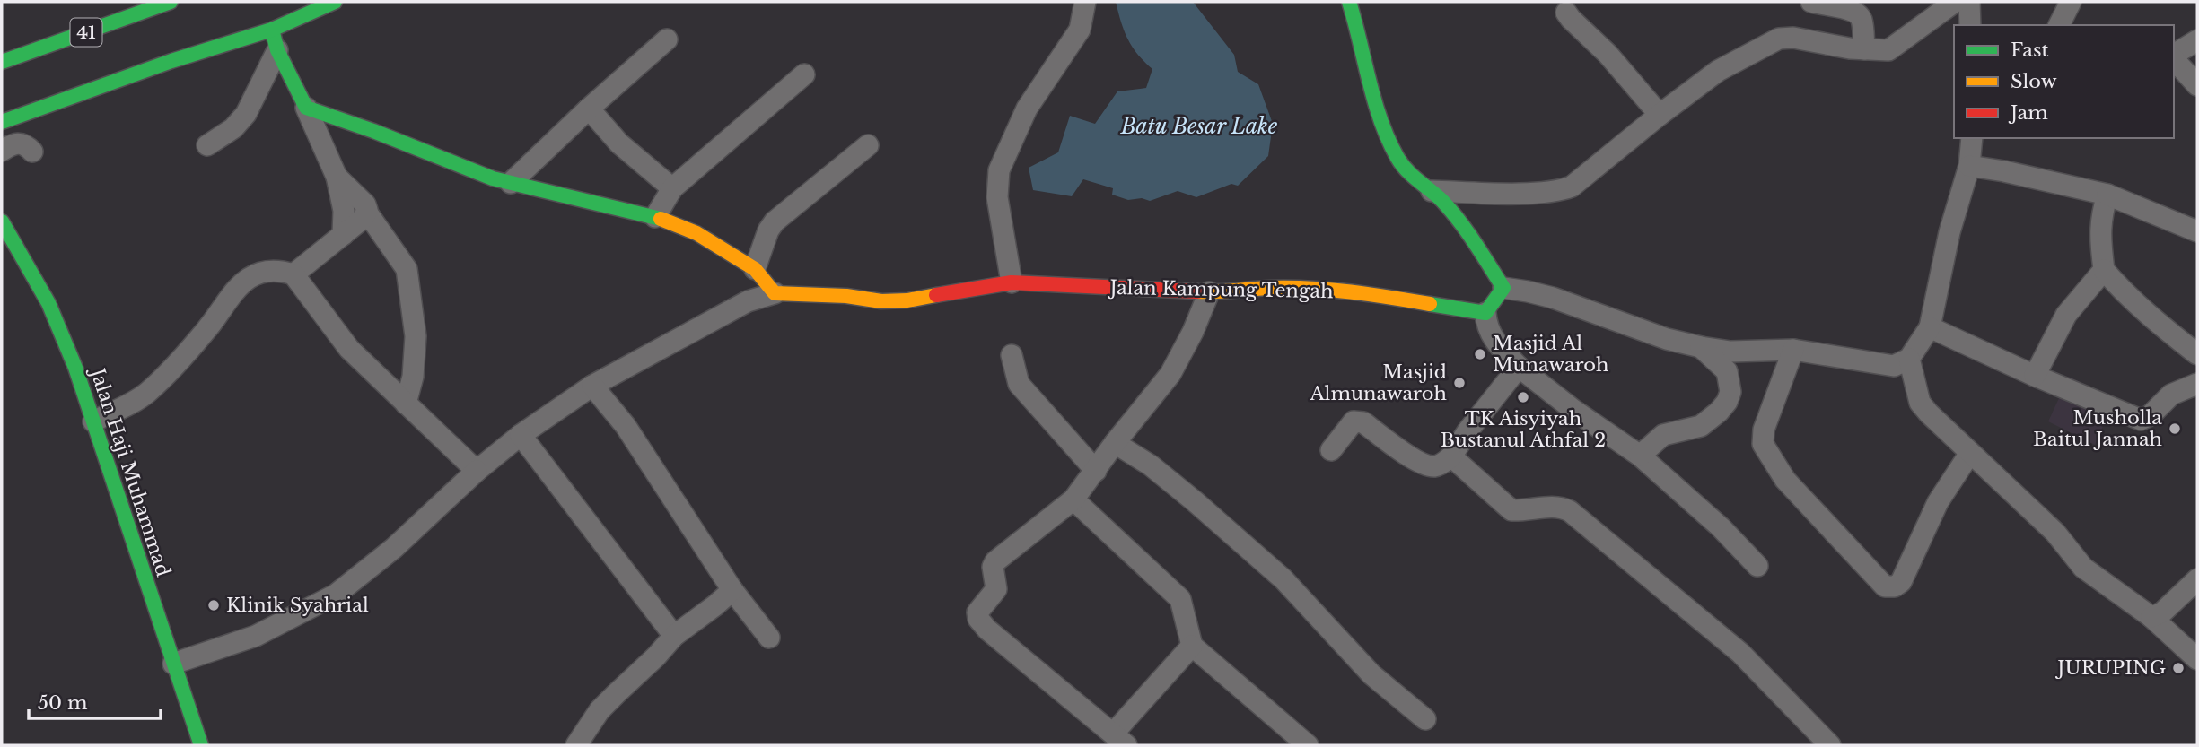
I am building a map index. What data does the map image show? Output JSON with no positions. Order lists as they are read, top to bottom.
{
  "streets": {
    "main road": ["41", "Jalan Kampung Tengah", "Jalan Haji Muhammad"]
  },
  "water": ["Batu Besar Lake"],
  "places": [
    "Masjid Al Munawaroh",
    "Masjid Almunawaroh",
    "TK Aisyiyah Bustanul Athfal 2",
    "Musholla Baitul Jannah",
    "Klinik Syahrial",
    "JURUPING"
  ],
  "legend": ["Fast", "Slow", "Jam"],
  "scale_bar": "50 m"
}
